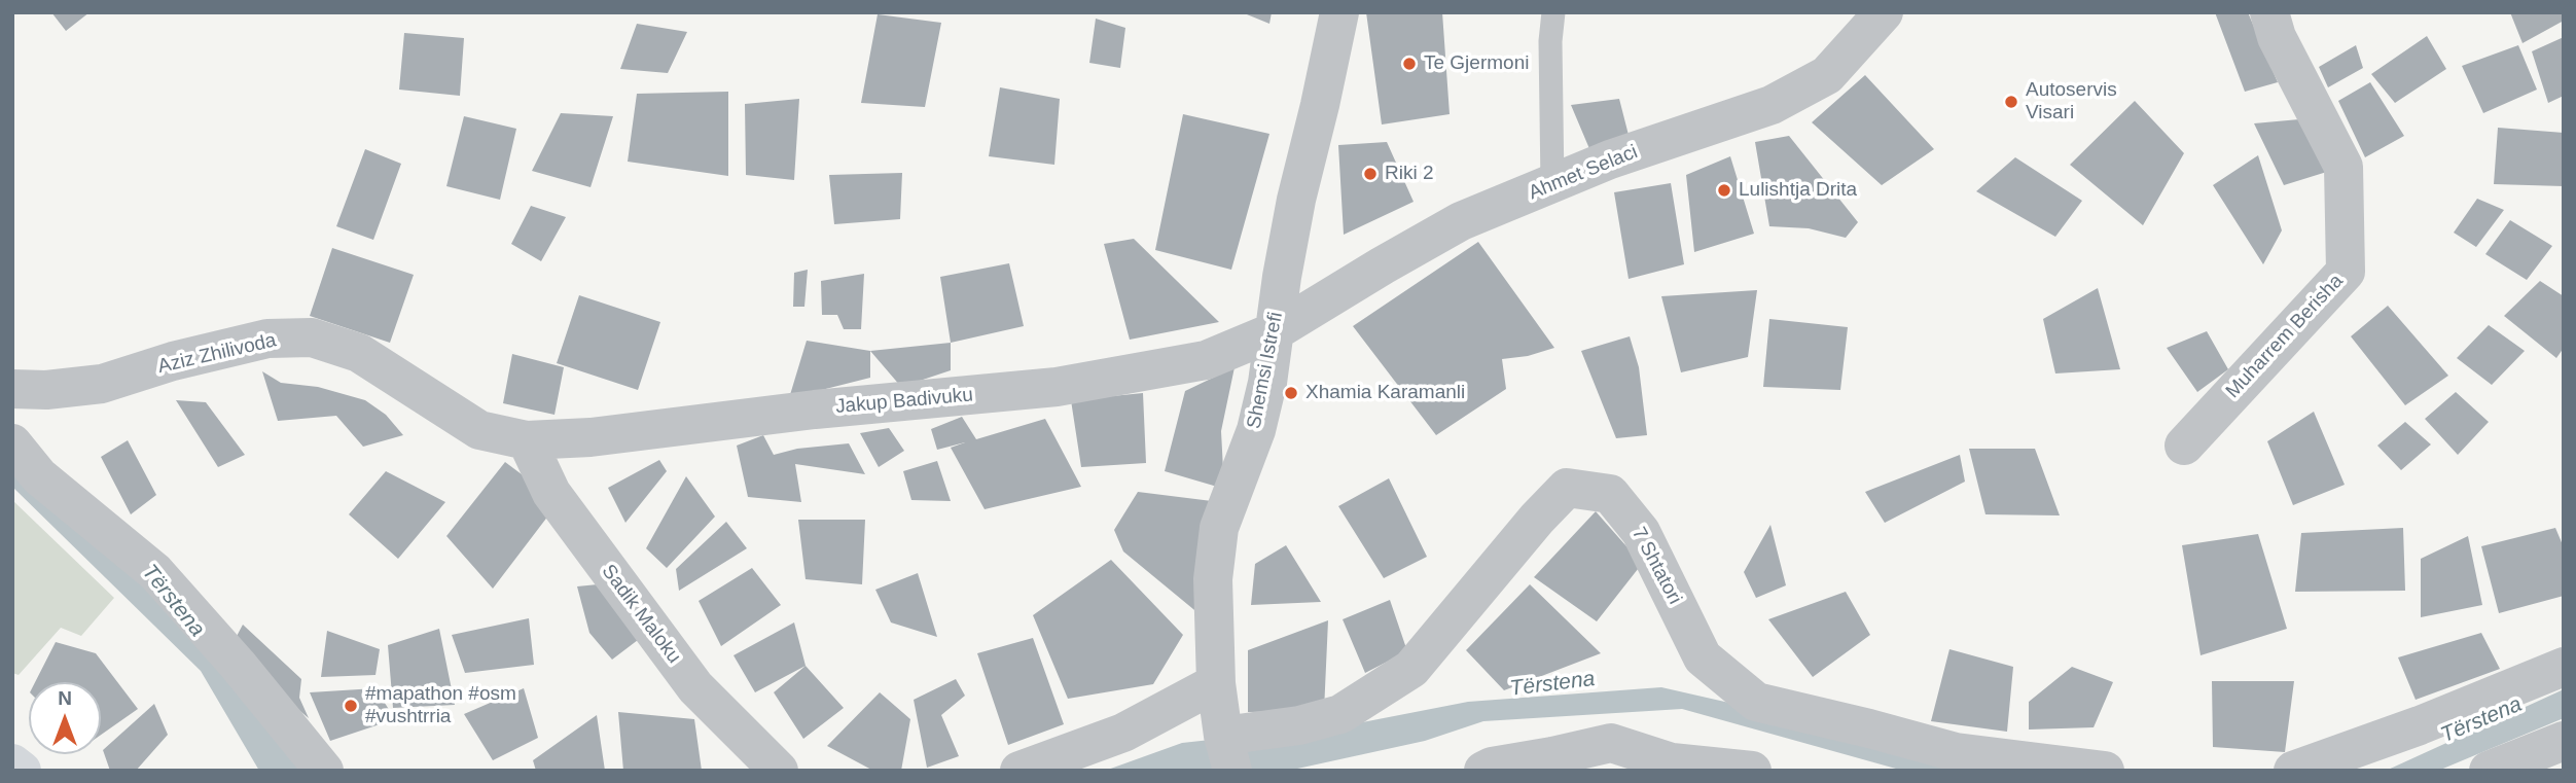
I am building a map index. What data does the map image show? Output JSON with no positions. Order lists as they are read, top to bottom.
{
  "streets": {
    "street": [
      "Ahmet Selaci",
      "Muharrem Berisha",
      "Aziz Zhilivoda",
      "Shemsi Istrefi",
      "Jakup Badivuku",
      "7 Shtatori",
      "Sadik Maloku"
    ]
  },
  "crossings": [
    ["Ahmet Selaci", "Shemsi Istrefi"],
    ["Ahmet Selaci", "Jakup Badivuku"],
    ["Aziz Zhilivoda", "Jakup Badivuku"],
    ["Aziz Zhilivoda", "Sadik Maloku"],
    ["Shemsi Istrefi", "Jakup Badivuku"],
    ["Shemsi Istrefi", "7 Shtatori"],
    ["Jakup Badivuku", "Sadik Maloku"]
  ],
  "water": ["Tërstena"],
  "places": [
    "Te Gjermoni",
    "Autoservis Visari",
    "Riki 2",
    "Lulishtja Drita",
    "Xhamia Karamanli",
    "#mapathon #osm #vushtrria"
  ],
  "north": "top"
}
